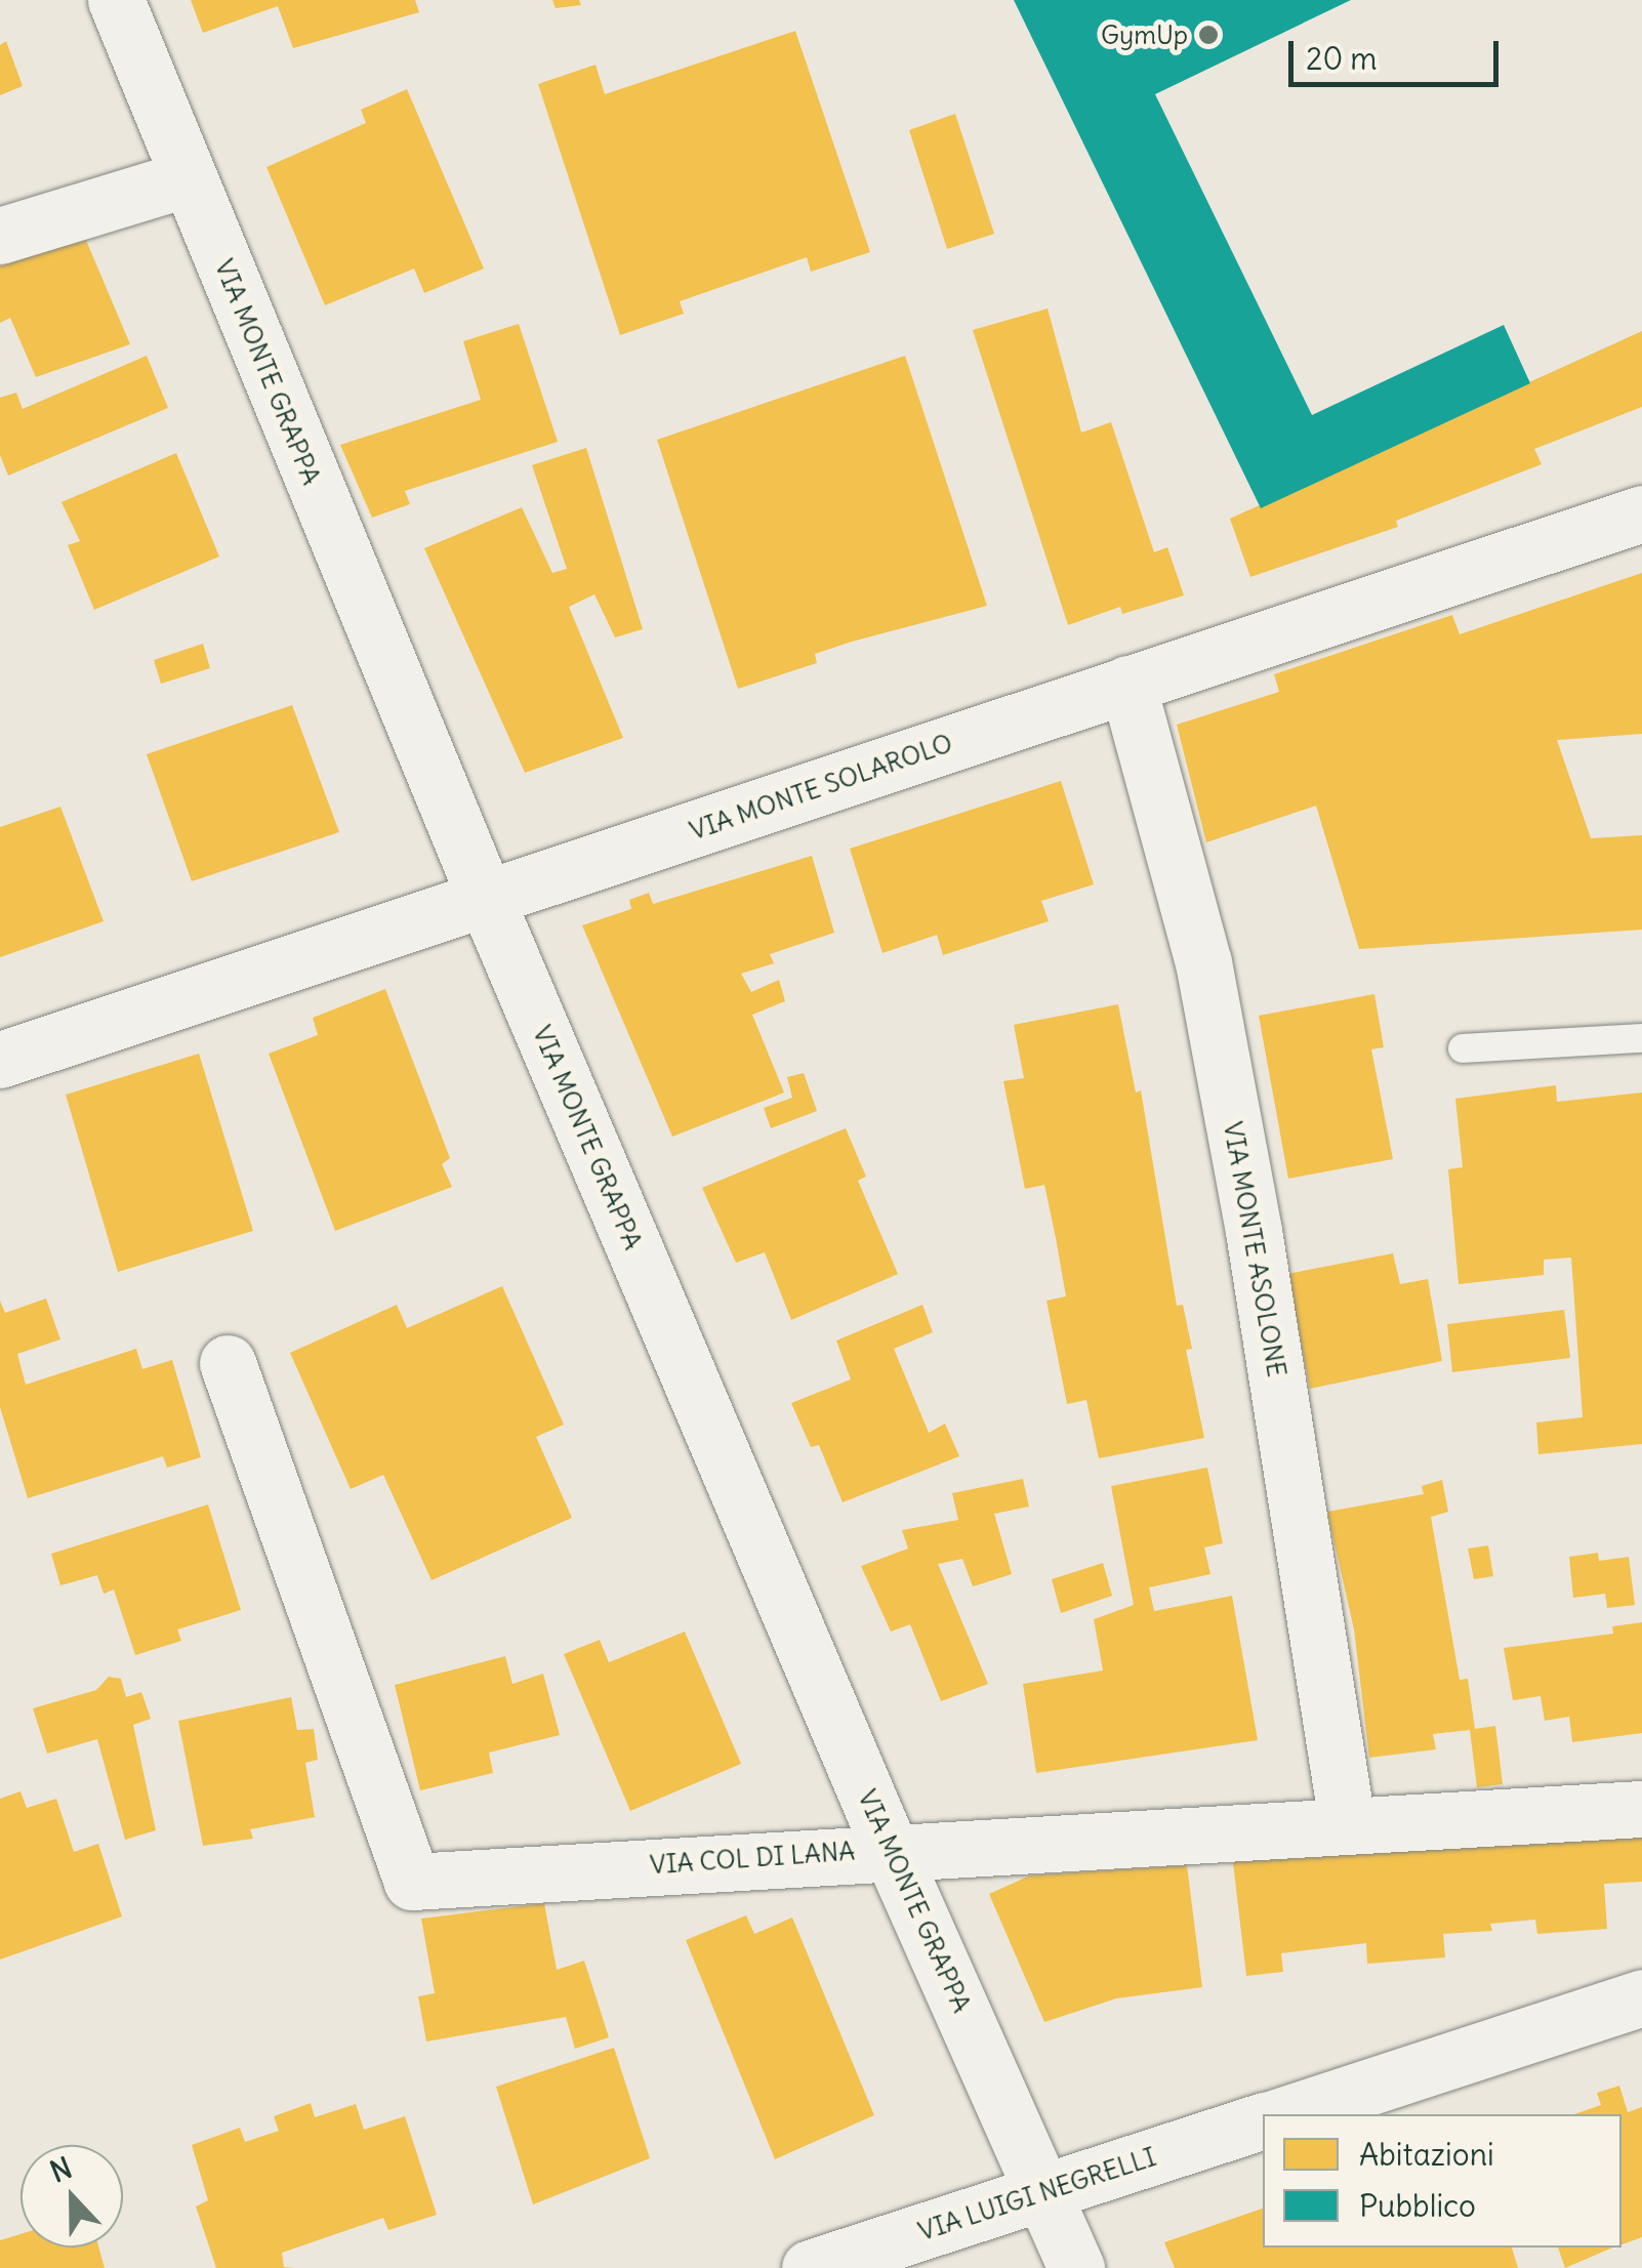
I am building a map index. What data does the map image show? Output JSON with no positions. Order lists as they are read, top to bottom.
{
  "streets": {
    "street": [
      "VIA MONTE GRAPPA",
      "VIA MONTE SOLAROLO",
      "VIA MONTE ASOLONE",
      "VIA COL DI LANA",
      "VIA LUIGI NEGRELLI"
    ]
  },
  "crossings": [
    ["VIA MONTE GRAPPA", "VIA MONTE SOLAROLO"],
    ["VIA MONTE GRAPPA", "VIA COL DI LANA"],
    ["VIA MONTE GRAPPA", "VIA LUIGI NEGRELLI"],
    ["VIA MONTE SOLAROLO", "VIA MONTE ASOLONE"],
    ["VIA MONTE ASOLONE", "VIA COL DI LANA"]
  ],
  "places": ["GymUp"],
  "legend": ["Abitazioni", "Pubblico"],
  "scale_bar": "20 m",
  "north": "top"
}
